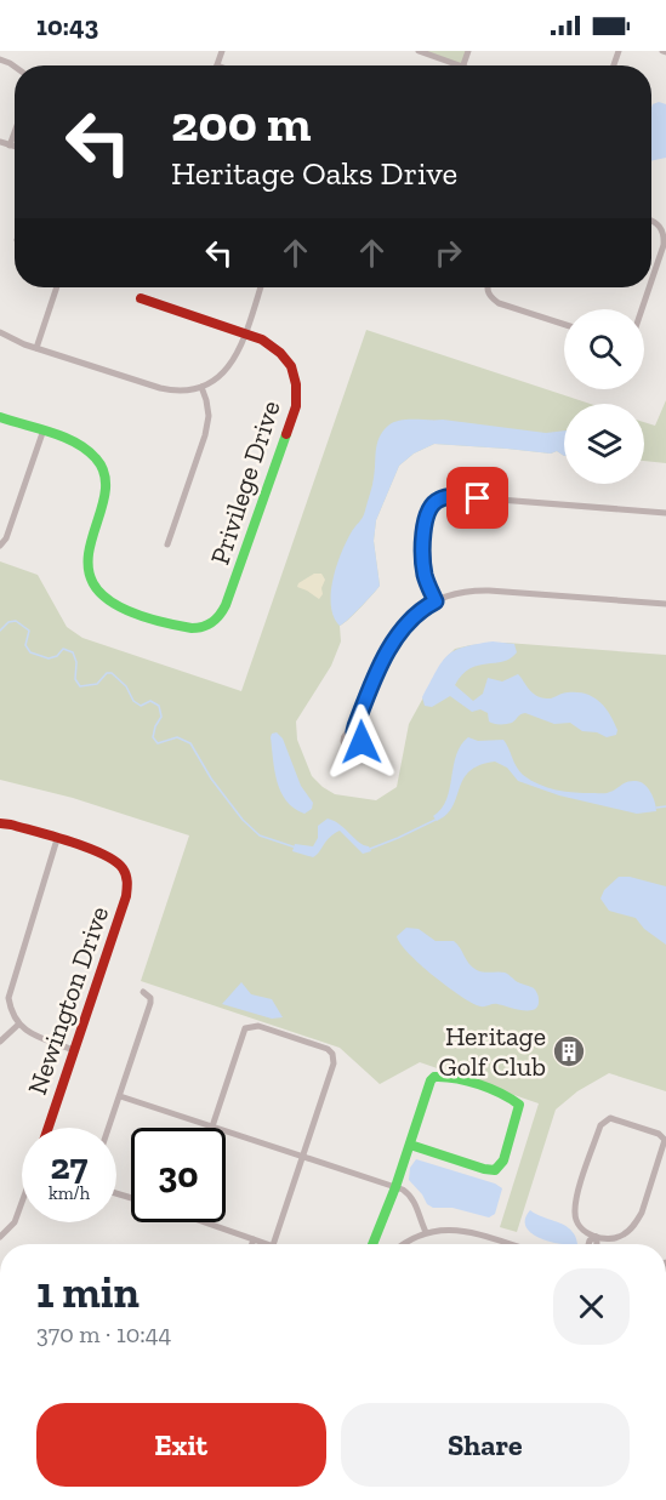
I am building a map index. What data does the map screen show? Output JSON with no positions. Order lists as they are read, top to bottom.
{
  "streets": {
    "street": ["Privilege Drive", "Newington Drive"]
  },
  "places": {
    "building": ["Heritage Golf Club"]
  },
  "page": {
    "status": "10:43",
    "turn": ["200 m", "Heritage Oaks Drive"],
    "speed": "27 km/h",
    "limit": "30",
    "heading": ["1 min", "370 m · 10:44"],
    "buttons": ["Exit", "Share"]
  }
}
